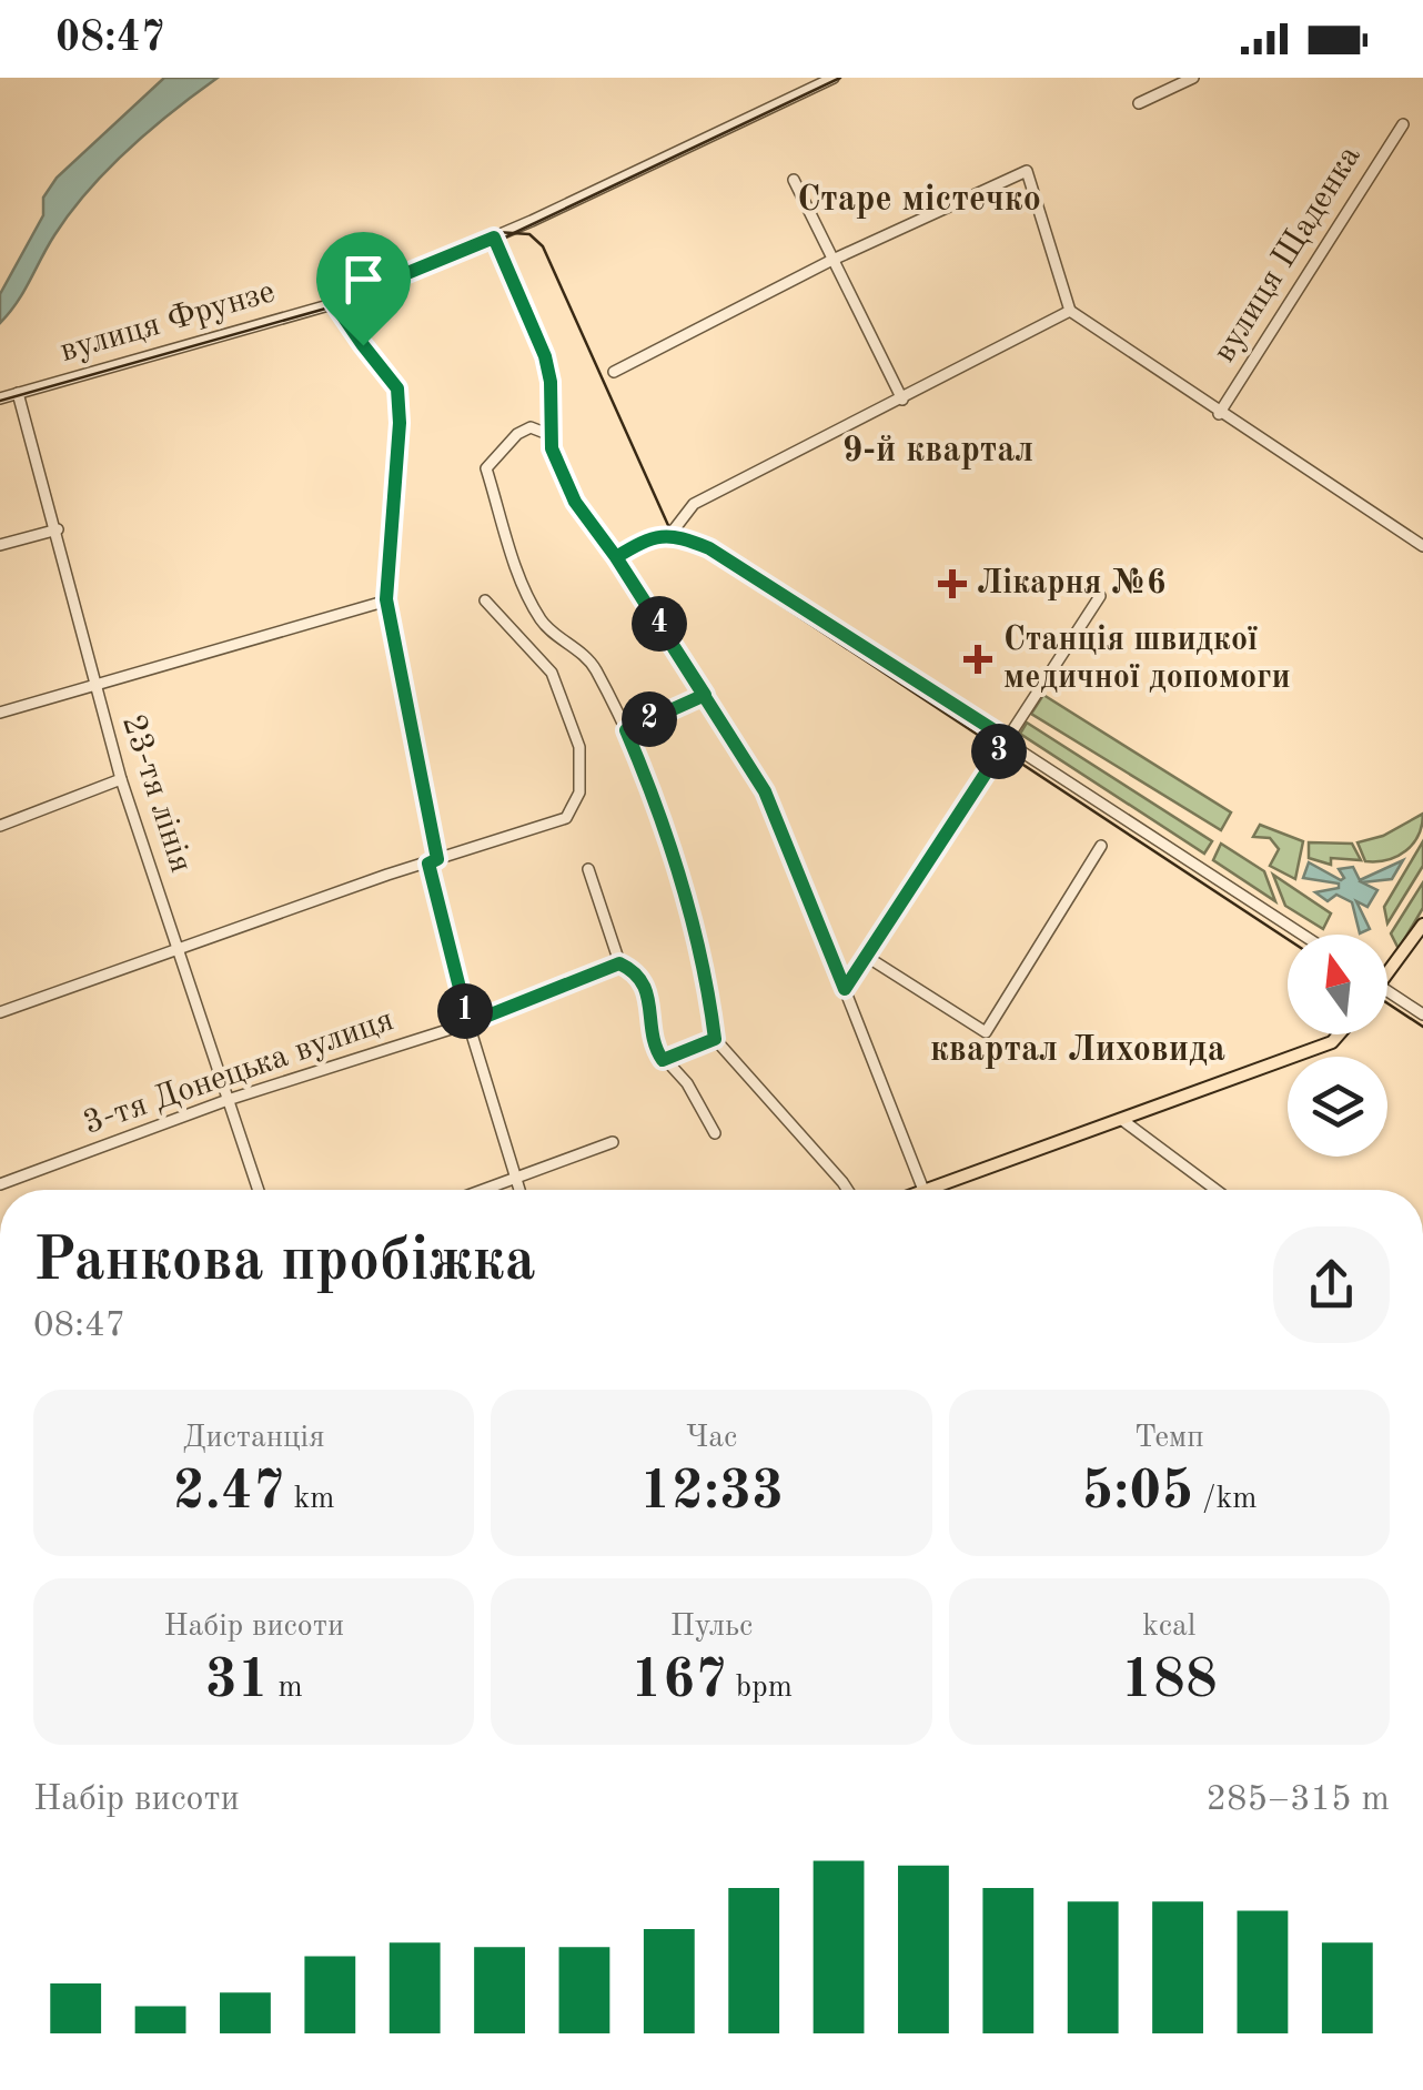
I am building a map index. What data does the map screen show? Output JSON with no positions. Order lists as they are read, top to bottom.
{
  "streets": {
    "street": [
      "вулиця Щаденка",
      "вулиця Фрунзе",
      "23-тя лінія",
      "3-тя Донецька вулиця"
    ]
  },
  "crossings": [
    ["вулиця Фрунзе", "23-тя лінія"],
    ["23-тя лінія", "3-тя Донецька вулиця"]
  ],
  "districts": ["Старе містечко", "9-й квартал", "квартал Лиховида"],
  "places": {
    "health": ["Лікарня №6", "Станція швидкої медичної допомоги"]
  },
  "north": "top",
  "page": {
    "status": "08:47",
    "pins": [
      "4",
      "2",
      "3",
      "1"
    ],
    "heading": ["Ранкова пробіжка", "08:47"],
    "stats": [
      ["Дистанція", "2.47 km"],
      ["Час", "12:33"],
      ["Темп", "5:05 /km"],
      ["Набір висоти", "31 m"],
      ["Пульс", "167 bpm"],
      ["kcal", "188"]
    ],
    "chart": ["Набір висоти", "285–315 m"]
  }
}
